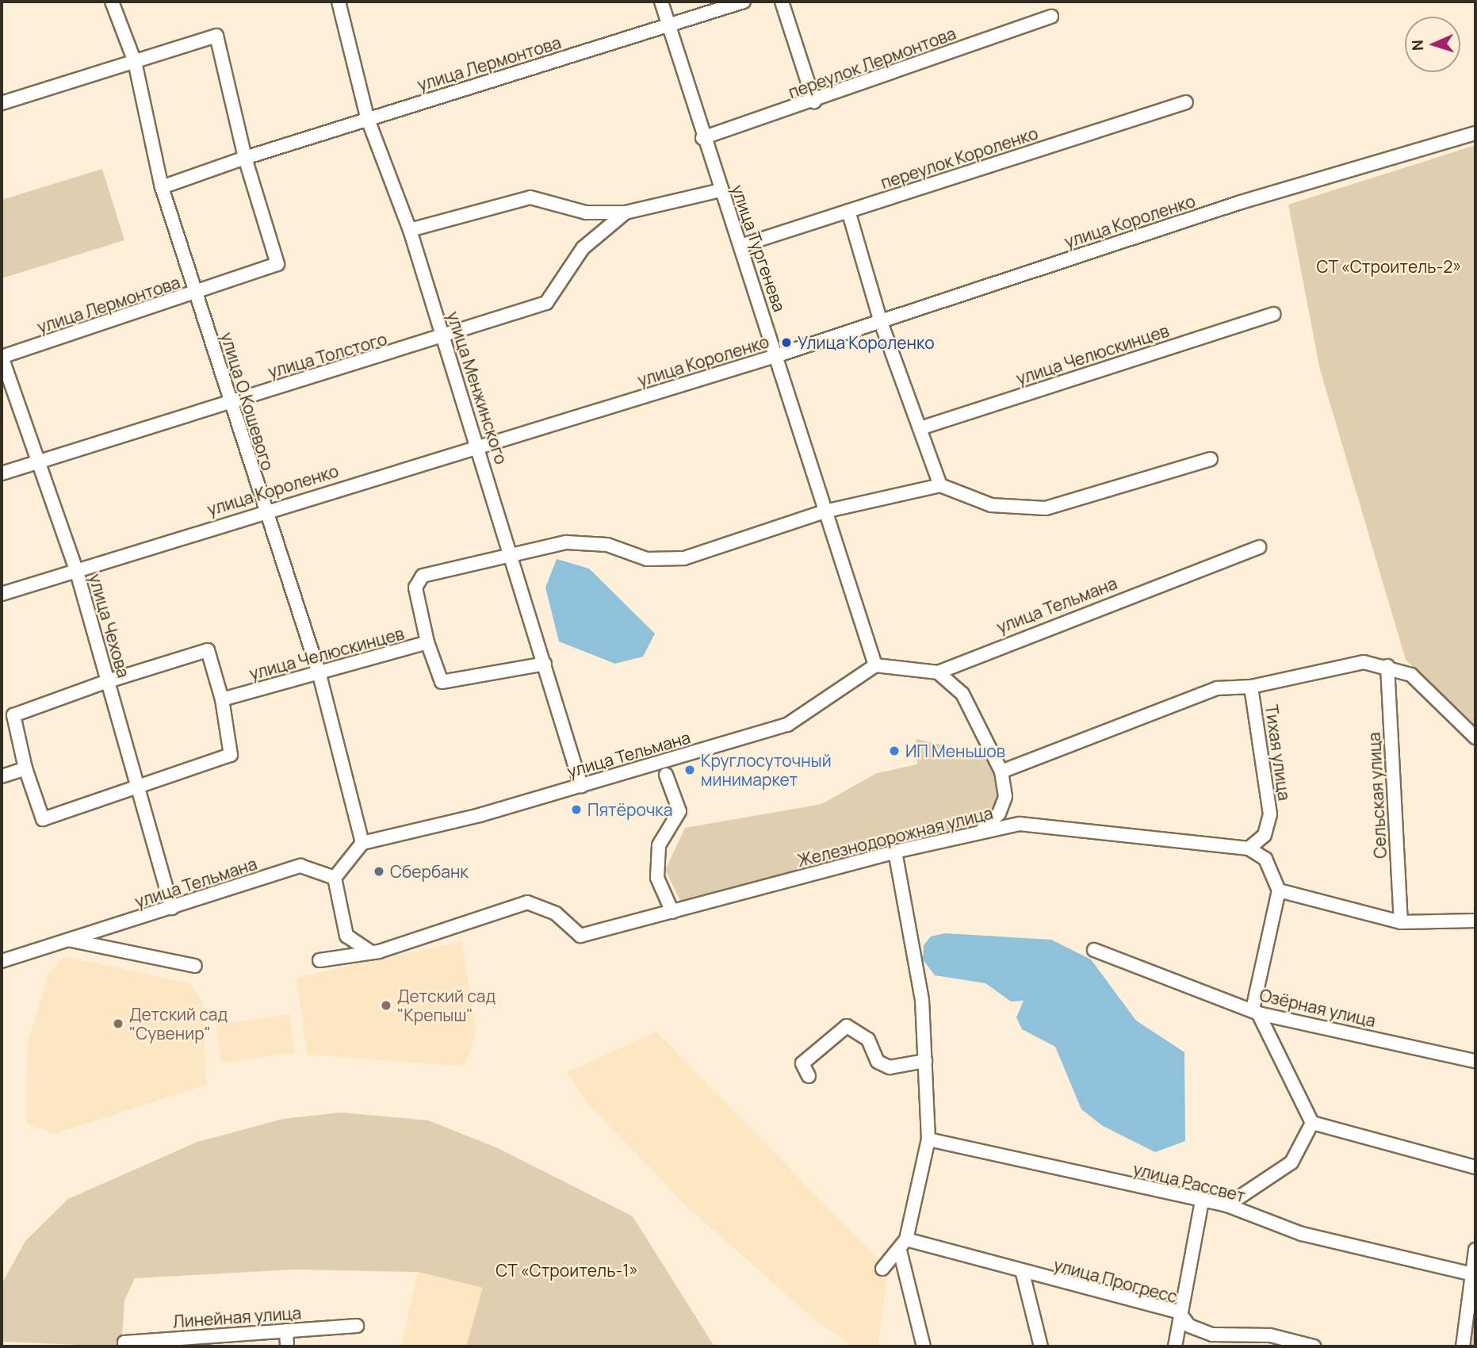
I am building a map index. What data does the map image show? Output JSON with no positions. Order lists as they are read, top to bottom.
{
  "streets": {
    "street": [
      "переулок Лермонтова",
      "улица Лермонтова",
      "переулок Короленко",
      "улица Короленко",
      "улица Тургенева",
      "улица Челюскинцев",
      "улица Толстого",
      "улица Менжинского",
      "улица О.Кошевого",
      "улица Тельмана",
      "улица Чехова",
      "Тихая улица",
      "Сельская улица",
      "Железнодорожная улица",
      "Озёрная улица",
      "улица Рассвет",
      "улица Прогресс",
      "Линейная улица"
    ]
  },
  "crossings": [
    ["переулок Лермонтова", "улица Тургенева"],
    ["улица Лермонтова", "улица Тургенева"],
    ["улица Лермонтова", "улица Менжинского"],
    ["улица Лермонтова", "улица О.Кошевого"],
    ["улица Лермонтова", "улица Чехова"],
    ["переулок Короленко", "улица Тургенева"],
    ["улица Короленко", "улица Тургенева"],
    ["улица Короленко", "улица Менжинского"],
    ["улица Короленко", "улица О.Кошевого"],
    ["улица Короленко", "улица Чехова"],
    ["улица Тургенева", "улица Толстого"],
    ["улица Тургенева", "улица Тельмана"],
    ["улица Челюскинцев", "улица Менжинского"],
    ["улица Челюскинцев", "улица О.Кошевого"],
    ["улица Толстого", "улица Менжинского"],
    ["улица Толстого", "улица О.Кошевого"],
    ["улица Толстого", "улица Чехова"],
    ["улица Менжинского", "улица Тельмана"],
    ["улица О.Кошевого", "улица Тельмана"],
    ["улица Тельмана", "улица Чехова"],
    ["Тихая улица", "Железнодорожная улица"]
  ],
  "parks": ["СТ «Строитель-2»", "СТ «Строитель-1»"],
  "places": [
    "Улица Короленко",
    "ИП Меньшов",
    "Круглосуточный минимаркет",
    "Пятёрочка",
    "Сбербанк",
    "Детский сад \"Крепыш\"",
    "Детский сад \"Сувенир\""
  ],
  "north": "left"
}
